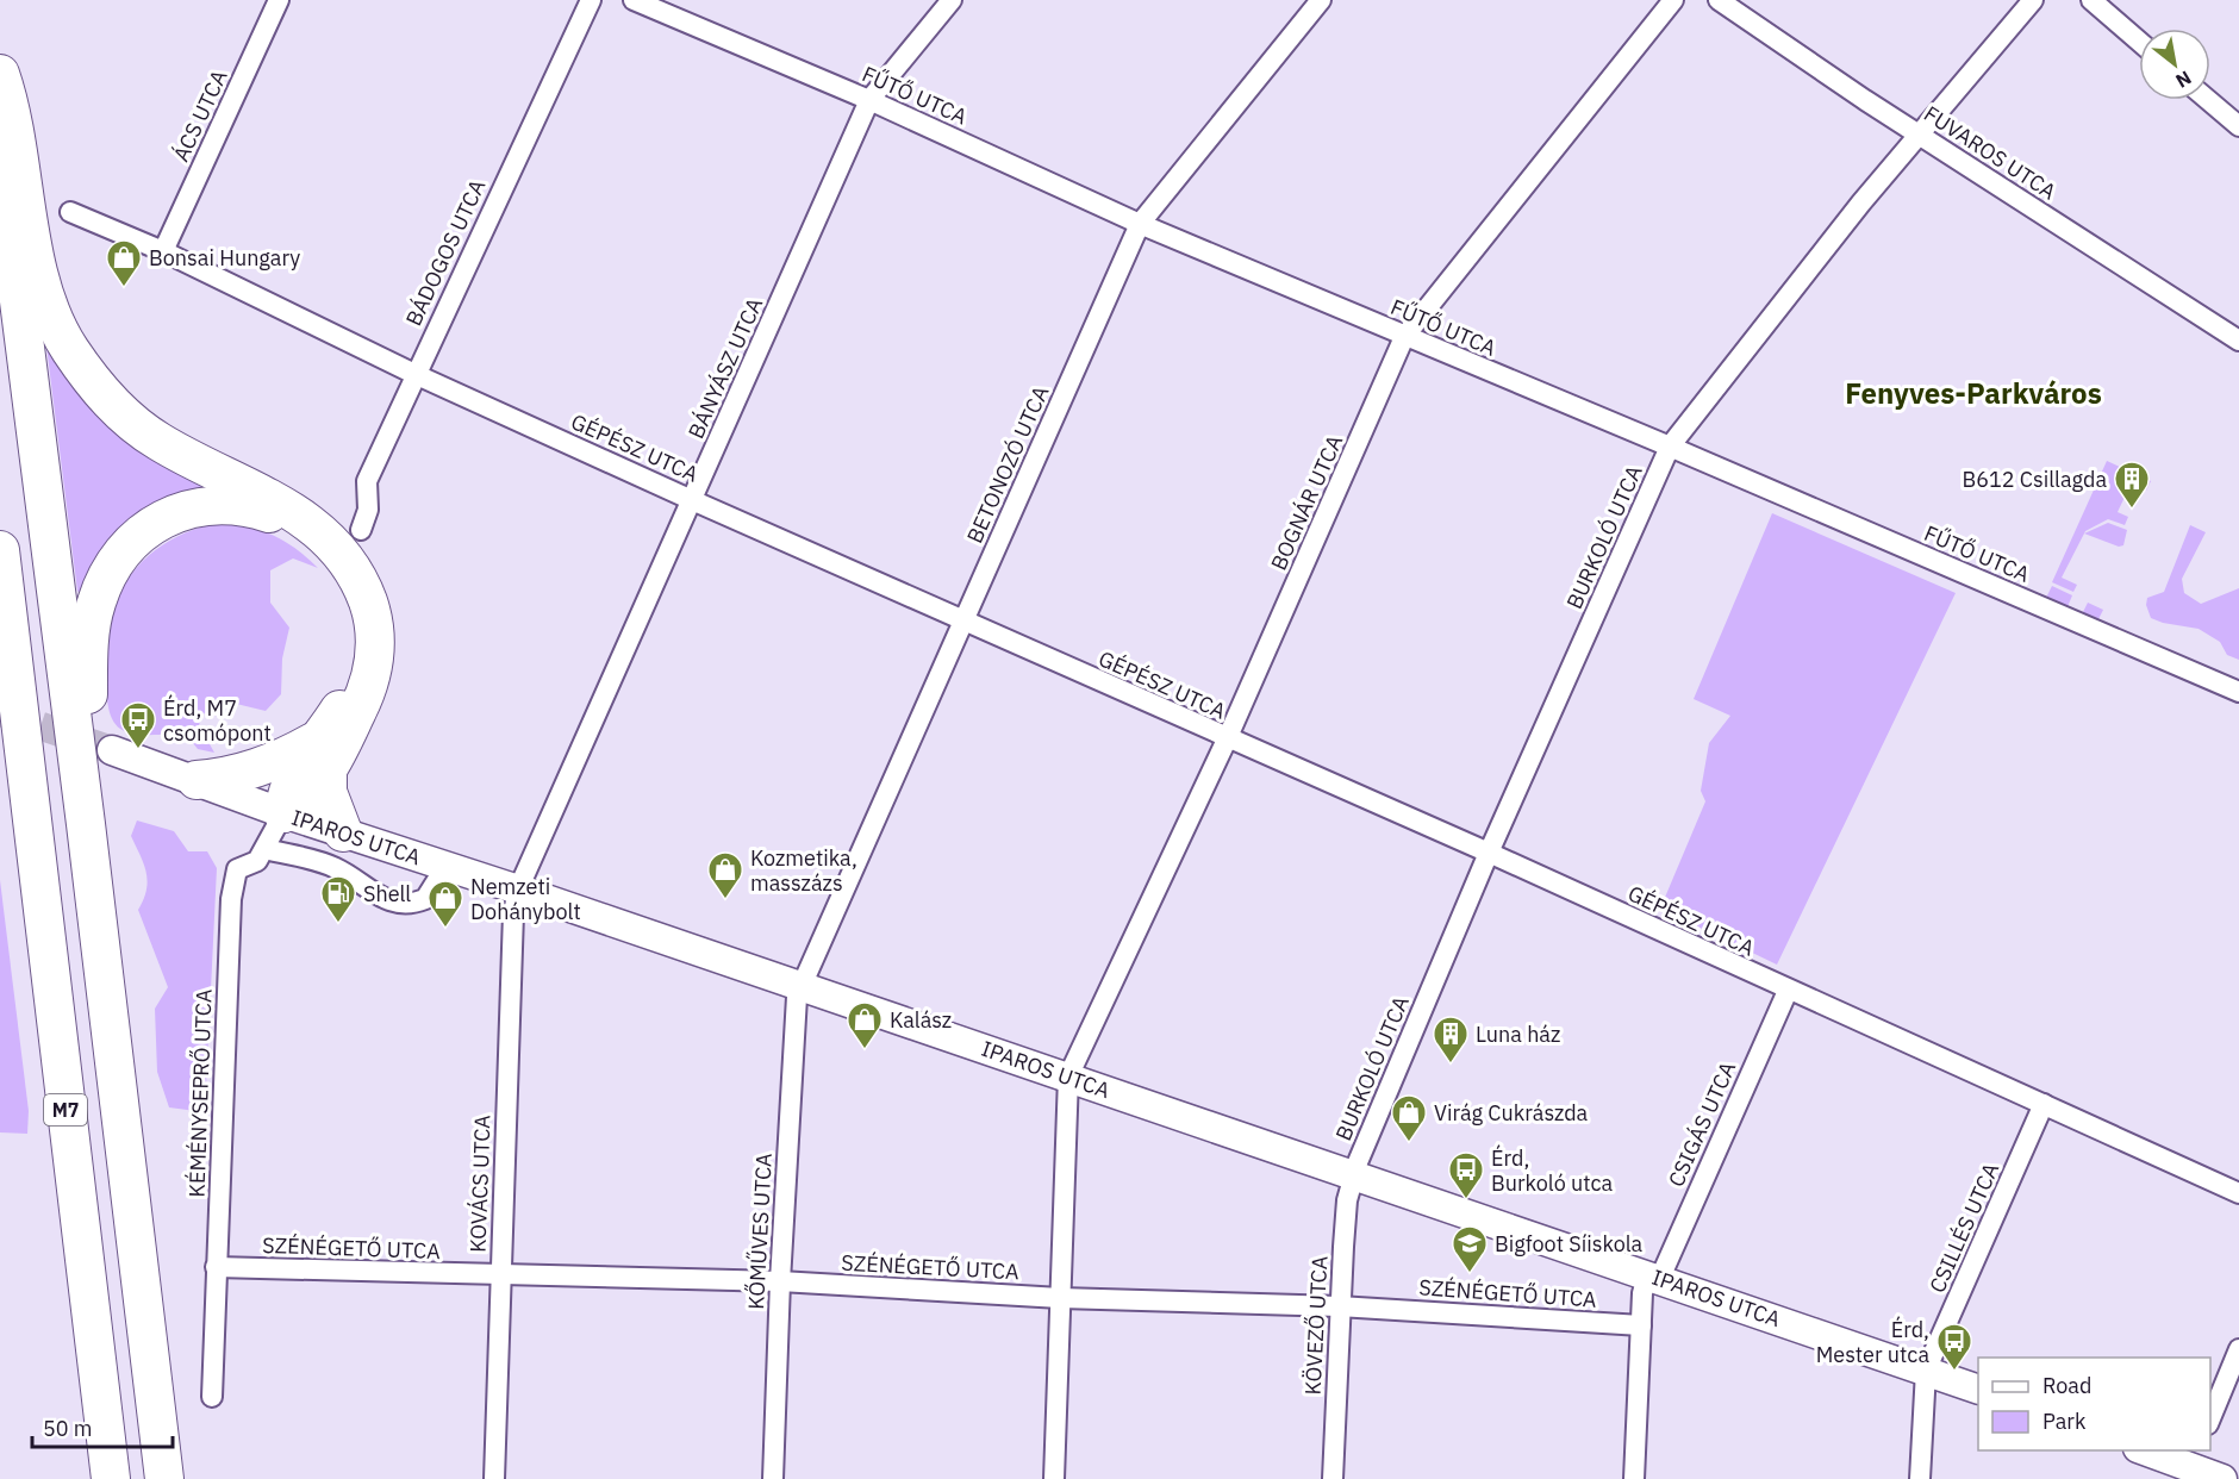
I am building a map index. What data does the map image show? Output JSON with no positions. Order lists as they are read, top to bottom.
{
  "streets": {
    "highway": ["M7"],
    "street": [
      "FŰTŐ UTCA",
      "ÁCS UTCA",
      "FUVAROS UTCA",
      "BÁDOGOS UTCA",
      "BÁNYÁSZ UTCA",
      "GÉPÉSZ UTCA",
      "BETONOZÓ UTCA",
      "BOGNÁR UTCA",
      "BURKOLÓ UTCA",
      "IPAROS UTCA",
      "KÉMÉNYSEPRŐ UTCA",
      "CSIGÁS UTCA",
      "KOVÁCS UTCA",
      "CSILLÉS UTCA",
      "KŐMŰVES UTCA",
      "SZÉNÉGETŐ UTCA",
      "KÖVEZŐ UTCA"
    ]
  },
  "crossings": [
    ["FŰTŐ UTCA", "BÁNYÁSZ UTCA"],
    ["FŰTŐ UTCA", "BETONOZÓ UTCA"],
    ["FŰTŐ UTCA", "BOGNÁR UTCA"],
    ["FŰTŐ UTCA", "BURKOLÓ UTCA"],
    ["ÁCS UTCA", "GÉPÉSZ UTCA"],
    ["FUVAROS UTCA", "BURKOLÓ UTCA"],
    ["BÁDOGOS UTCA", "GÉPÉSZ UTCA"],
    ["BÁNYÁSZ UTCA", "GÉPÉSZ UTCA"],
    ["BÁNYÁSZ UTCA", "IPAROS UTCA"],
    ["BÁNYÁSZ UTCA", "KOVÁCS UTCA"],
    ["GÉPÉSZ UTCA", "BETONOZÓ UTCA"],
    ["GÉPÉSZ UTCA", "BOGNÁR UTCA"],
    ["GÉPÉSZ UTCA", "BURKOLÓ UTCA"],
    ["GÉPÉSZ UTCA", "CSIGÁS UTCA"],
    ["GÉPÉSZ UTCA", "CSILLÉS UTCA"],
    ["BETONOZÓ UTCA", "IPAROS UTCA"],
    ["BETONOZÓ UTCA", "KŐMŰVES UTCA"],
    ["BOGNÁR UTCA", "IPAROS UTCA"],
    ["BURKOLÓ UTCA", "IPAROS UTCA"],
    ["BURKOLÓ UTCA", "KÖVEZŐ UTCA"],
    ["IPAROS UTCA", "KÉMÉNYSEPRŐ UTCA"],
    ["IPAROS UTCA", "CSIGÁS UTCA"],
    ["IPAROS UTCA", "KOVÁCS UTCA"],
    ["IPAROS UTCA", "CSILLÉS UTCA"],
    ["IPAROS UTCA", "KŐMŰVES UTCA"],
    ["IPAROS UTCA", "KÖVEZŐ UTCA"],
    ["KÉMÉNYSEPRŐ UTCA", "SZÉNÉGETŐ UTCA"],
    ["CSIGÁS UTCA", "SZÉNÉGETŐ UTCA"],
    ["KOVÁCS UTCA", "SZÉNÉGETŐ UTCA"],
    ["KŐMŰVES UTCA", "SZÉNÉGETŐ UTCA"],
    ["SZÉNÉGETŐ UTCA", "KÖVEZŐ UTCA"]
  ],
  "districts": ["Fenyves-Parkváros"],
  "places": {
    "shop": [
      "Bonsai Hungary",
      "Kozmetika, masszázs",
      "Nemzeti Dohánybolt",
      "Kalász",
      "Virág Cukrászda"
    ],
    "building": ["B612 Csillagda", "Luna ház"],
    "bus stop": ["Érd, M7 csomópont", "Érd, Burkoló utca", "Érd, Mester utca"],
    "fuel station": ["Shell"],
    "school or university": ["Bigfoot Síiskola"]
  },
  "legend": ["Road", "Park"],
  "scale_bar": "50 m",
  "north": "bottom right"
}
